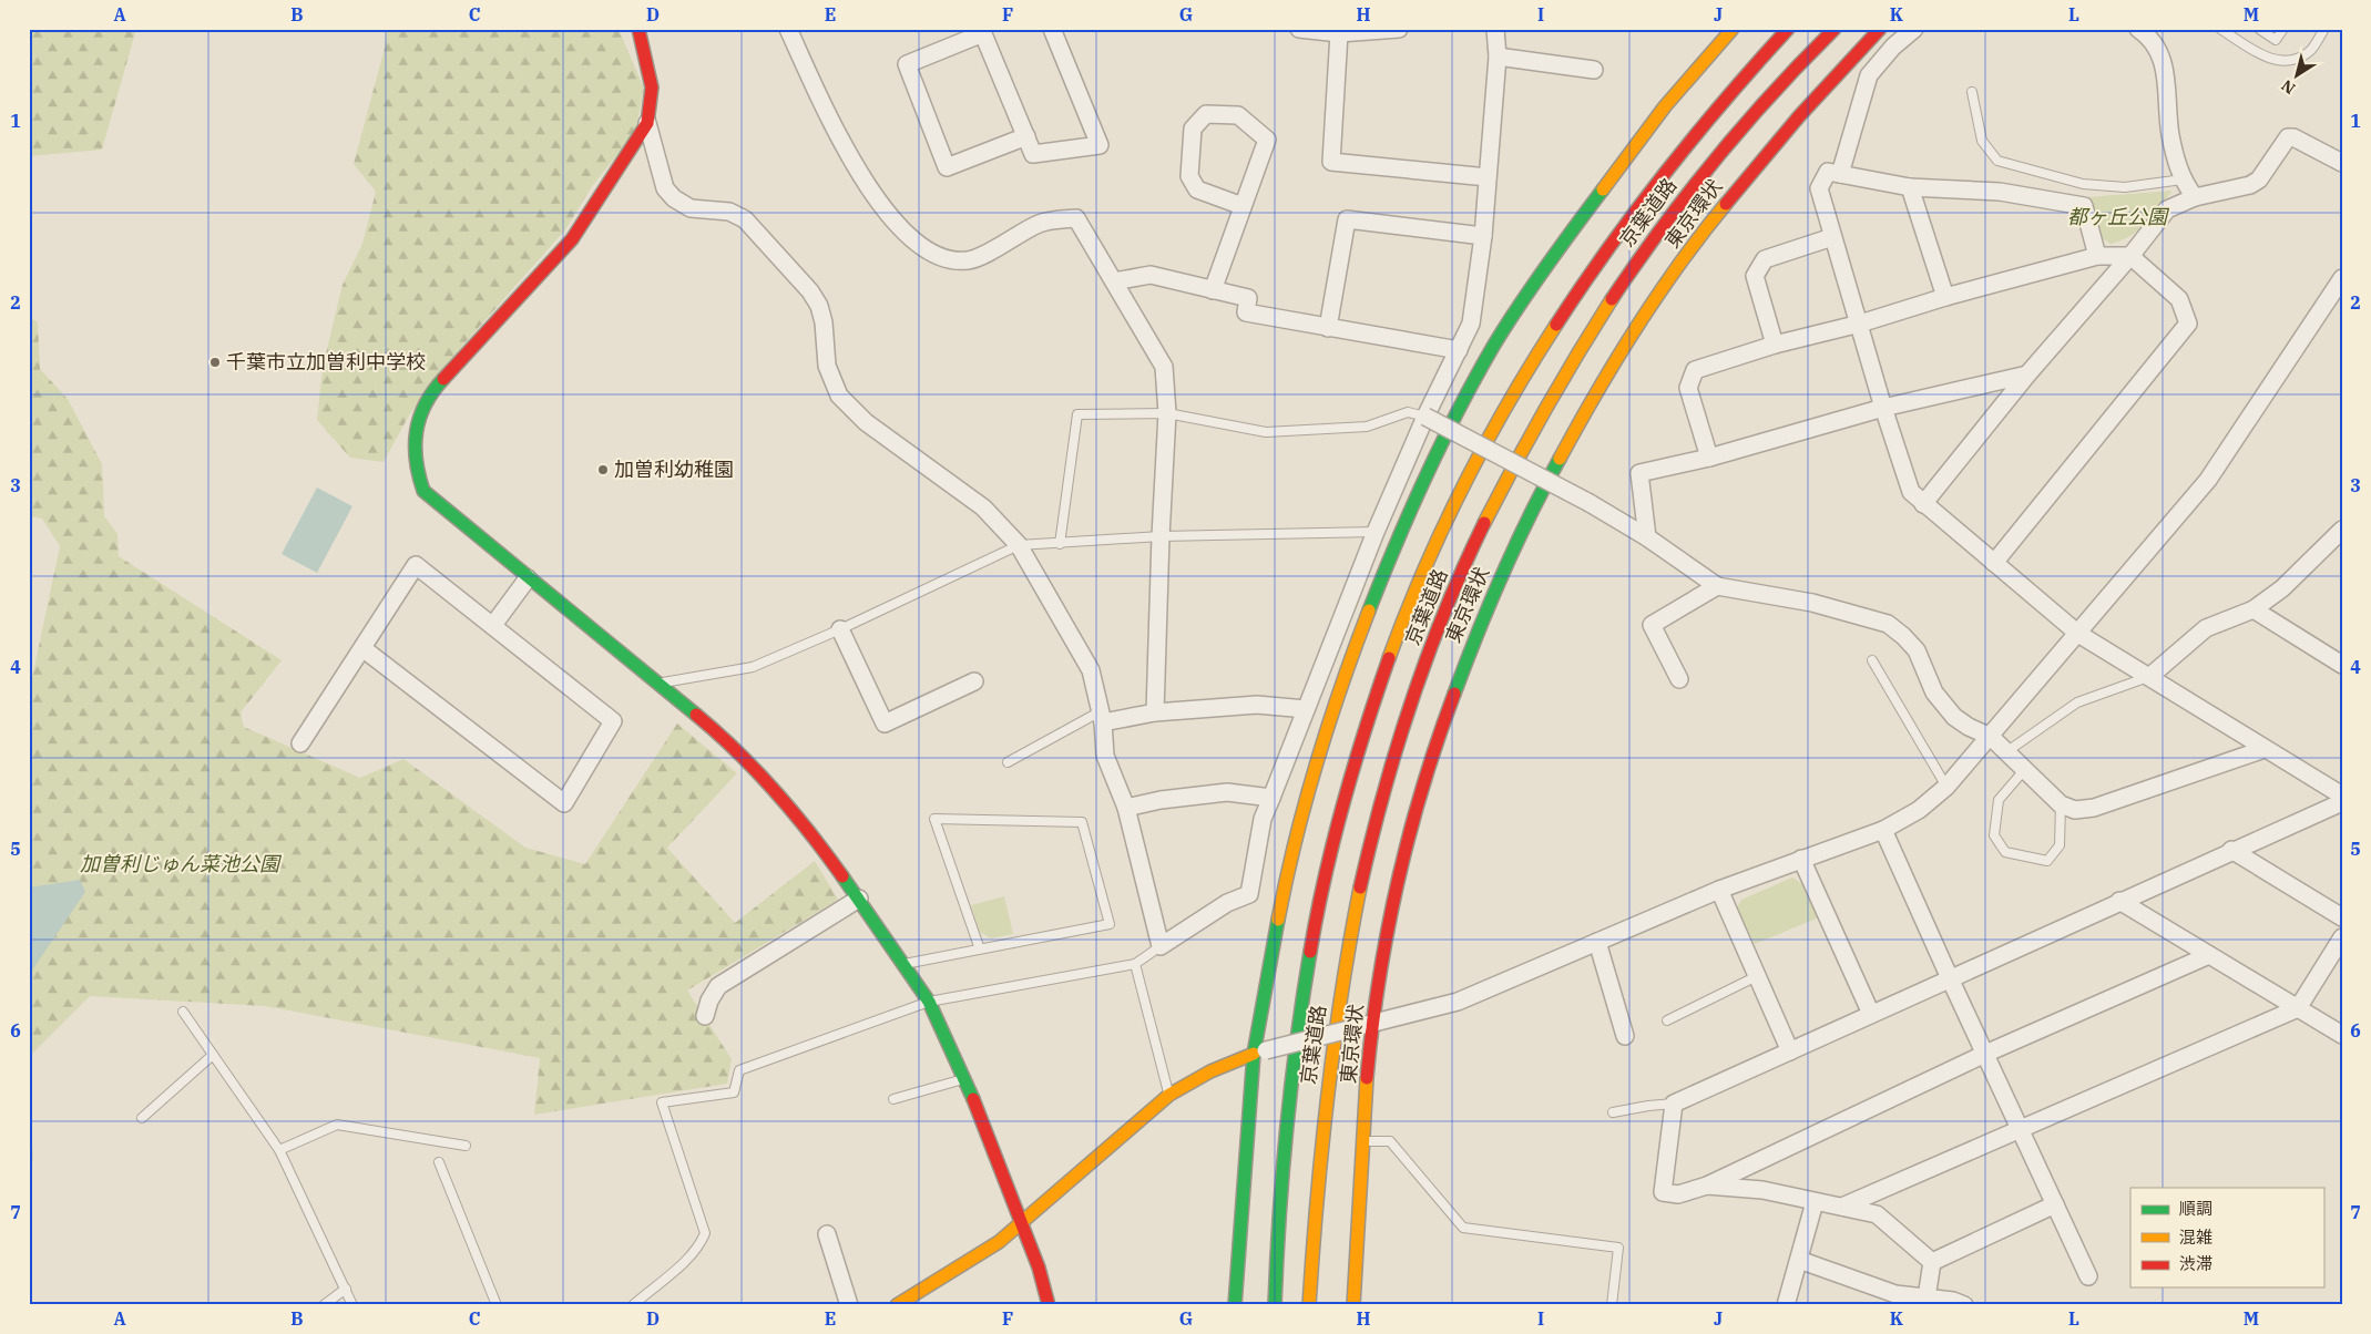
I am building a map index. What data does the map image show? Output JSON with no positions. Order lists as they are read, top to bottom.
{
  "streets": {
    "main road": ["京葉道路", "東京環状"]
  },
  "parks": ["都ヶ丘公園", "加曽利じゅん菜池公園"],
  "places": ["千葉市立加曽利中学校", "加曽利幼稚園"],
  "legend": ["順調", "混雑", "渋滞"],
  "north": "bottom left",
  "grid": {
    "columns": [
      "A",
      "B",
      "C",
      "D",
      "E",
      "F",
      "G",
      "H",
      "I",
      "J",
      "K",
      "L",
      "M"
    ],
    "rows": [
      "1",
      "2",
      "3",
      "4",
      "5",
      "6",
      "7"
    ]
  }
}
